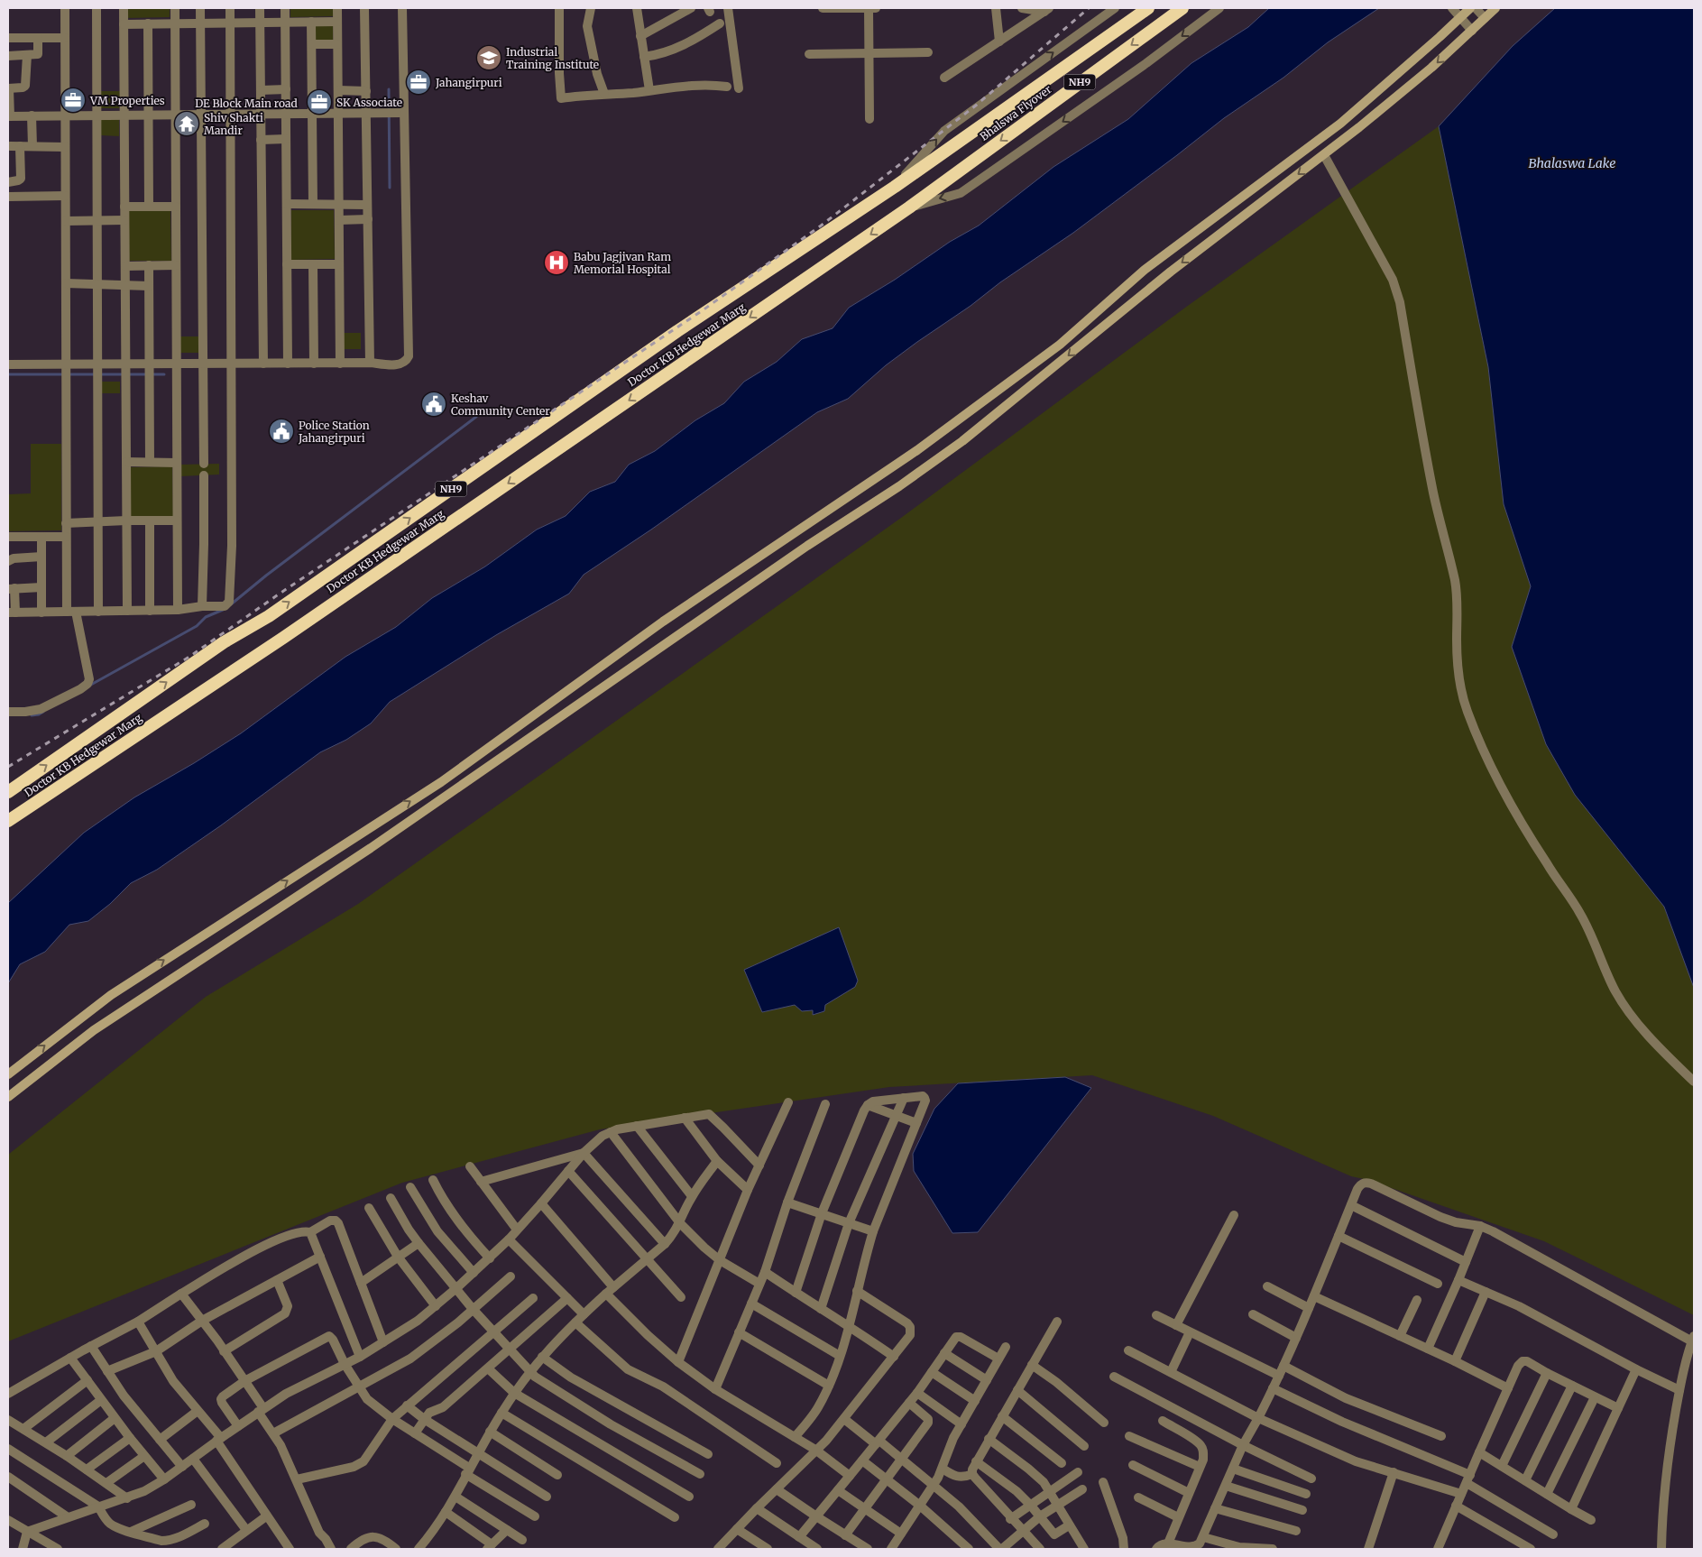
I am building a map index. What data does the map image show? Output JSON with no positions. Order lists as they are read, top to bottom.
{
  "streets": {
    "highway": ["NH9", "Bhalswa Flyover", "Doctor KB Hedgewar Marg"],
    "street": ["DE Block Main road"]
  },
  "crossings": [
    ["Bhalswa Flyover", "Doctor KB Hedgewar Marg"]
  ],
  "water": ["Bhalaswa Lake"],
  "places": {
    "school or university": ["Industrial Training Institute"],
    "office": ["Jahangirpuri", "VM Properties", "SK Associate"],
    "temple": ["Shiv Shakti Mandir"],
    "hospital": ["Babu Jagjivan Ram Memorial Hospital"],
    "public building": ["Keshav Community Center", "Police Station Jahangirpuri"]
  }
}
